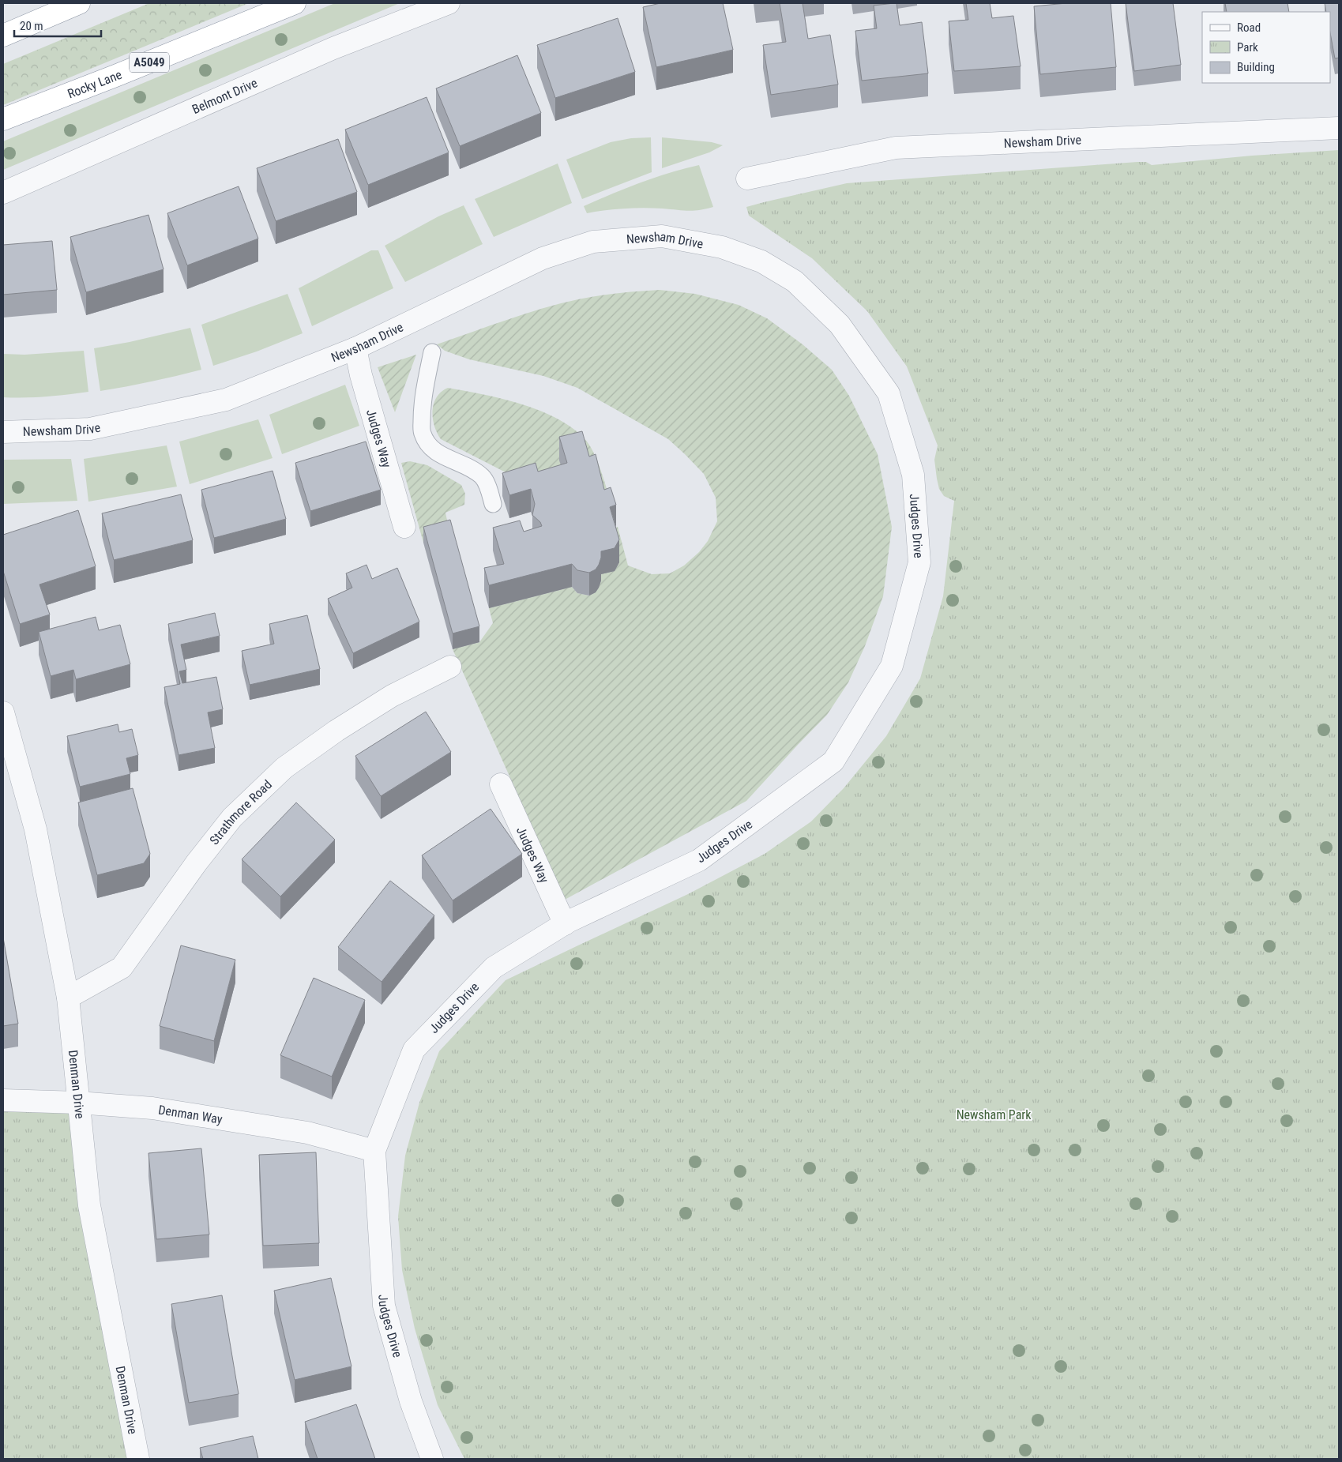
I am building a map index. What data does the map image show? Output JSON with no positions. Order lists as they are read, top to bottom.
{
  "streets": {
    "highway": ["A5049", "Rocky Lane"],
    "street": [
      "Belmont Drive",
      "Newsham Drive",
      "Judges Way",
      "Judges Drive",
      "Strathmore Road",
      "Denman Drive",
      "Denman Way"
    ]
  },
  "crossings": [
    ["Newsham Drive", "Judges Way"],
    ["Newsham Drive", "Judges Drive"],
    ["Judges Way", "Judges Drive"],
    ["Judges Drive", "Denman Way"],
    ["Strathmore Road", "Denman Drive"],
    ["Denman Drive", "Denman Way"]
  ],
  "parks": ["Newsham Park"],
  "legend": ["Road", "Park", "Building"],
  "scale_bar": "20 m"
}
